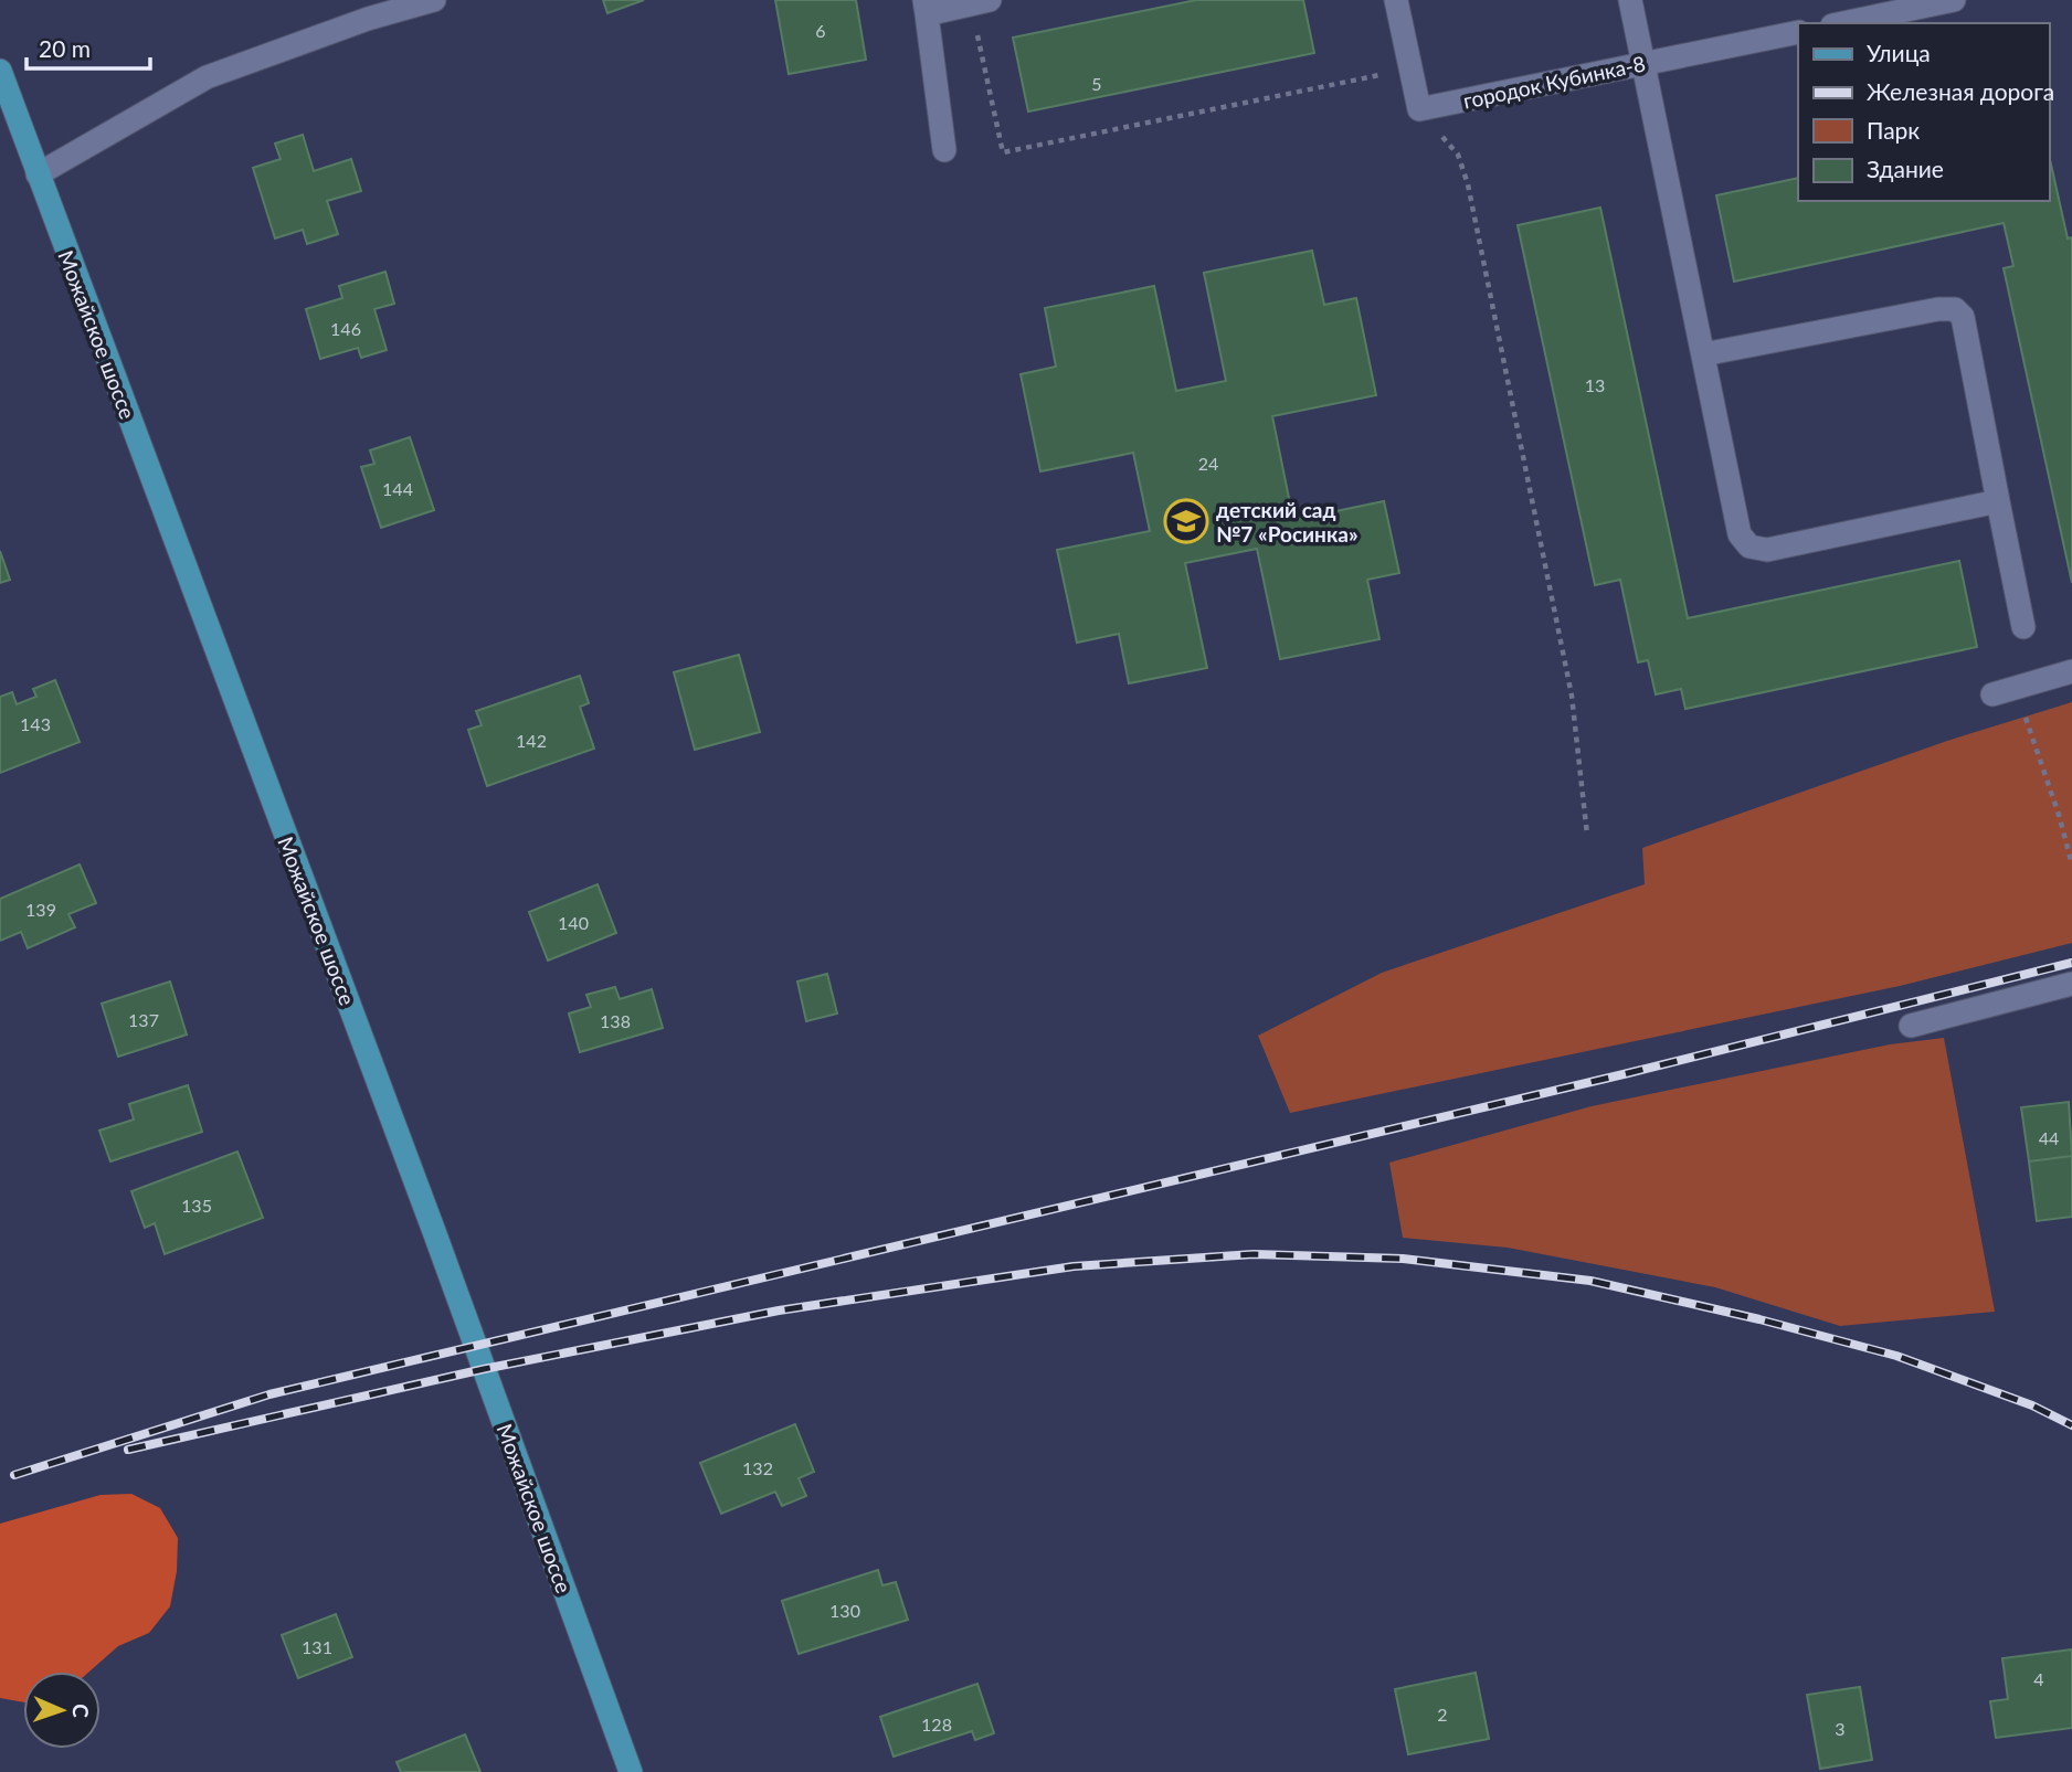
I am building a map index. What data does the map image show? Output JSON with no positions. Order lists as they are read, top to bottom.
{
  "streets": {
    "main road": ["Можайское шоссе"],
    "street": ["городок Кубинка-8"]
  },
  "places": {
    "school or university": ["детский сад №7 «Росинка»"]
  },
  "house_numbers": [
    "6",
    "5",
    "146",
    "13",
    "24",
    "144",
    "143",
    "142",
    "139",
    "140",
    "137",
    "138",
    "44",
    "135",
    "132",
    "130",
    "131",
    "4",
    "2",
    "128",
    "3"
  ],
  "legend": [
    "Улица",
    "Железная дорога",
    "Парк",
    "Здание"
  ],
  "scale_bar": "20 m",
  "north": "right"
}
